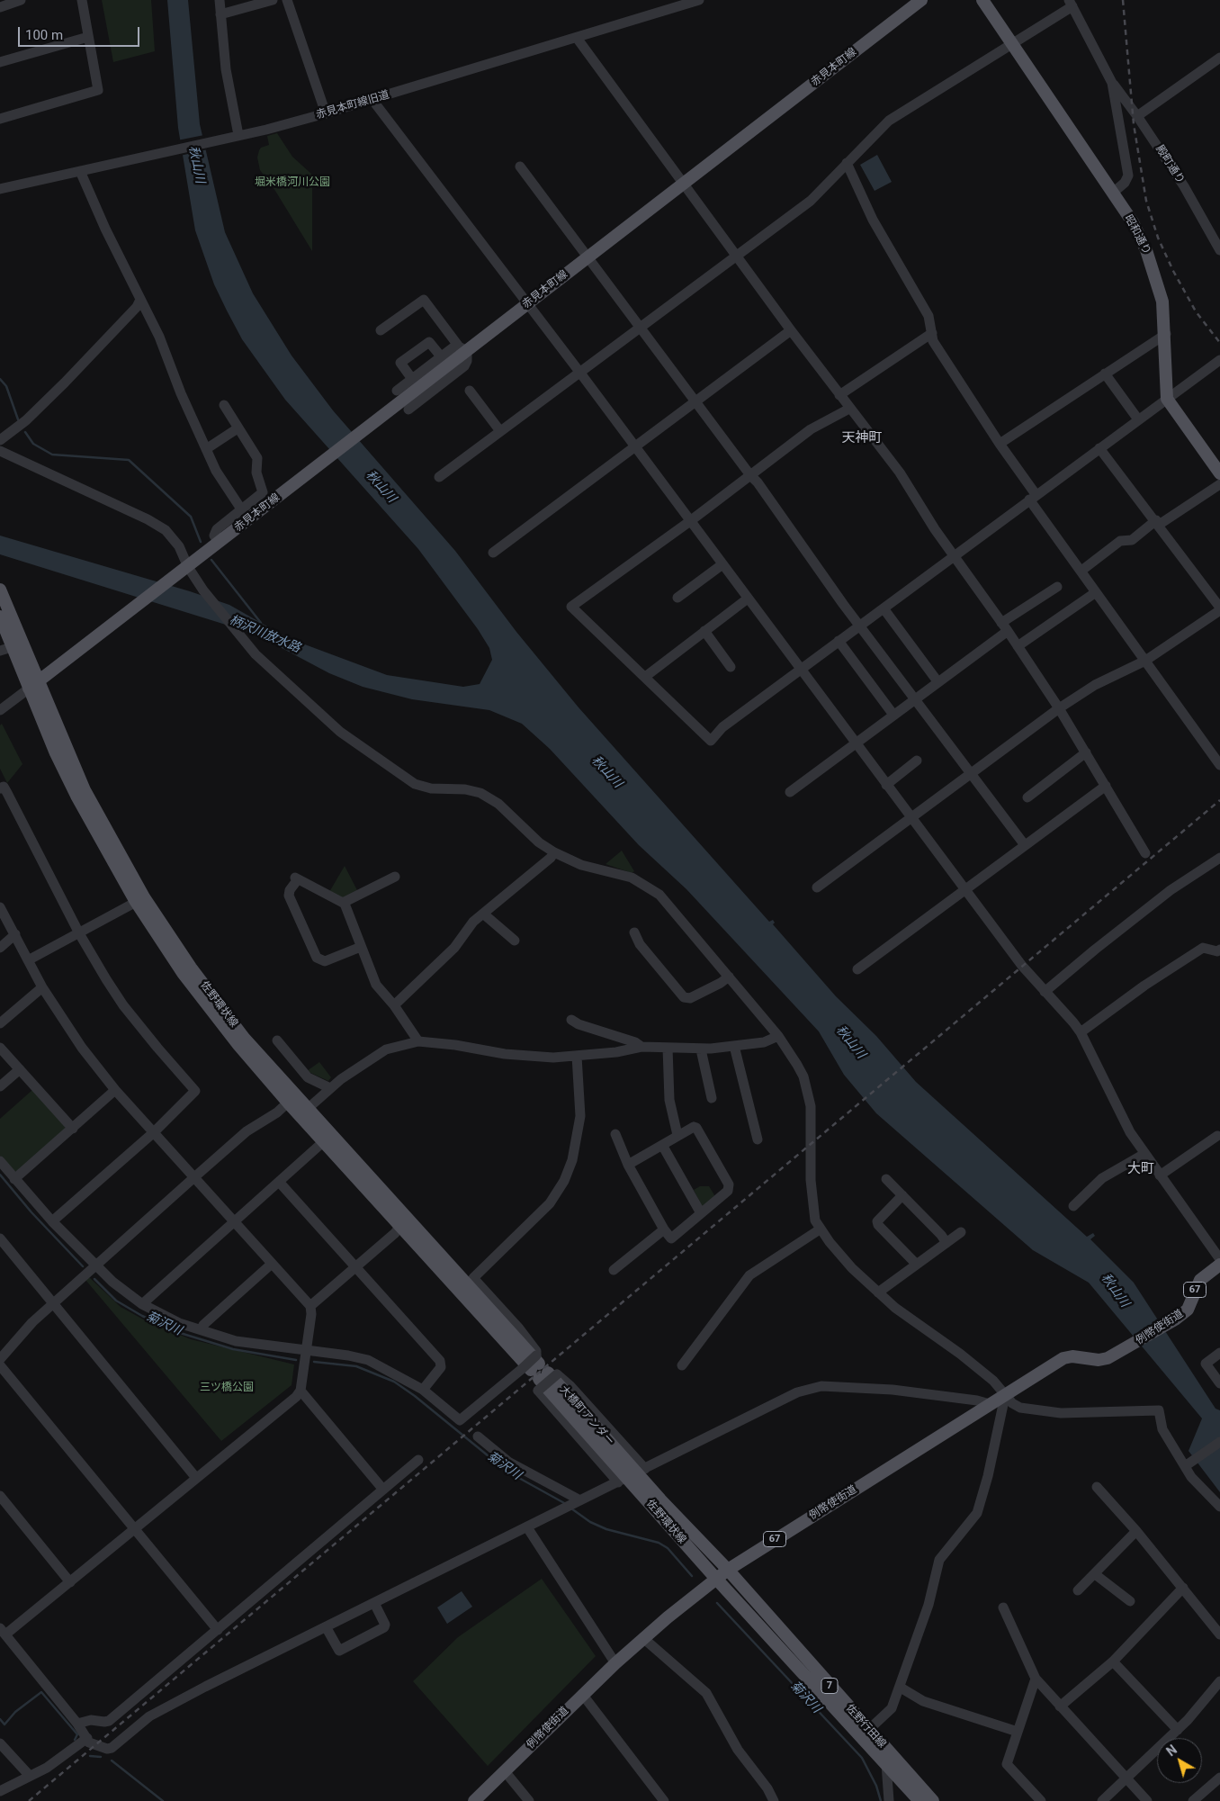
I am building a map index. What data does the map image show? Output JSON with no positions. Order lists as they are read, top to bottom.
{
  "streets": {
    "main road": [
      "赤見本町線",
      "昭和通り",
      "佐野環状線",
      "67",
      "例幣使街道",
      "大橋町アンダー",
      "7",
      "佐野行田線"
    ],
    "street": ["赤見本町線旧道", "殿町通り"]
  },
  "crossings": [
    ["赤見本町線", "佐野環状線"],
    ["佐野環状線", "例幣使街道"],
    ["佐野環状線", "大橋町アンダー"],
    ["佐野環状線", "佐野行田線"],
    ["例幣使街道", "佐野行田線"]
  ],
  "districts": ["天神町", "大町"],
  "water": ["秋山川", "柄沢川放水路", "菊沢川"],
  "parks": ["堀米橋河川公園", "三ツ橋公園"],
  "scale_bar": "100 m",
  "north": "top left"
}
